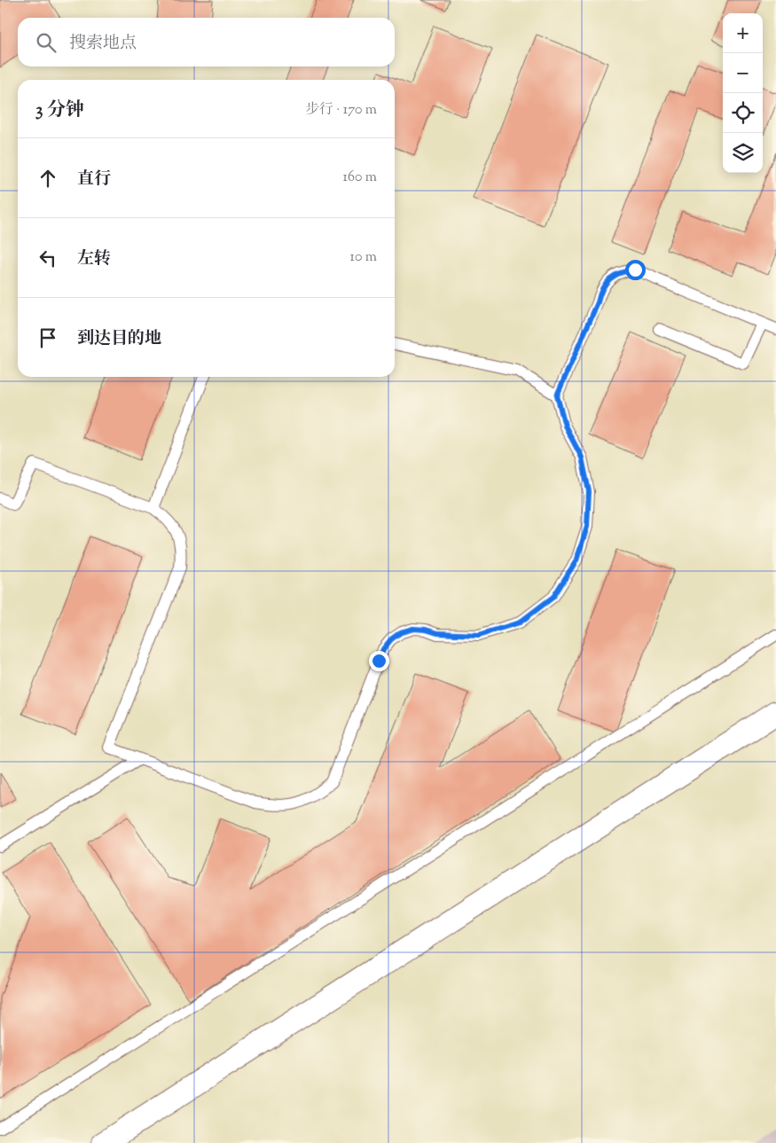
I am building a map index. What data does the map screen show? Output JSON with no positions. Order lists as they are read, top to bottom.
{
  "page": {
    "map_buttons": ["+", "−"],
    "search": "搜索地点",
    "heading": ["3 分钟", "步行 · 170 m"],
    "list": [
      ["直行", "160 m"],
      ["左转", "10 m"],
      "到达目的地"
    ]
  }
}
